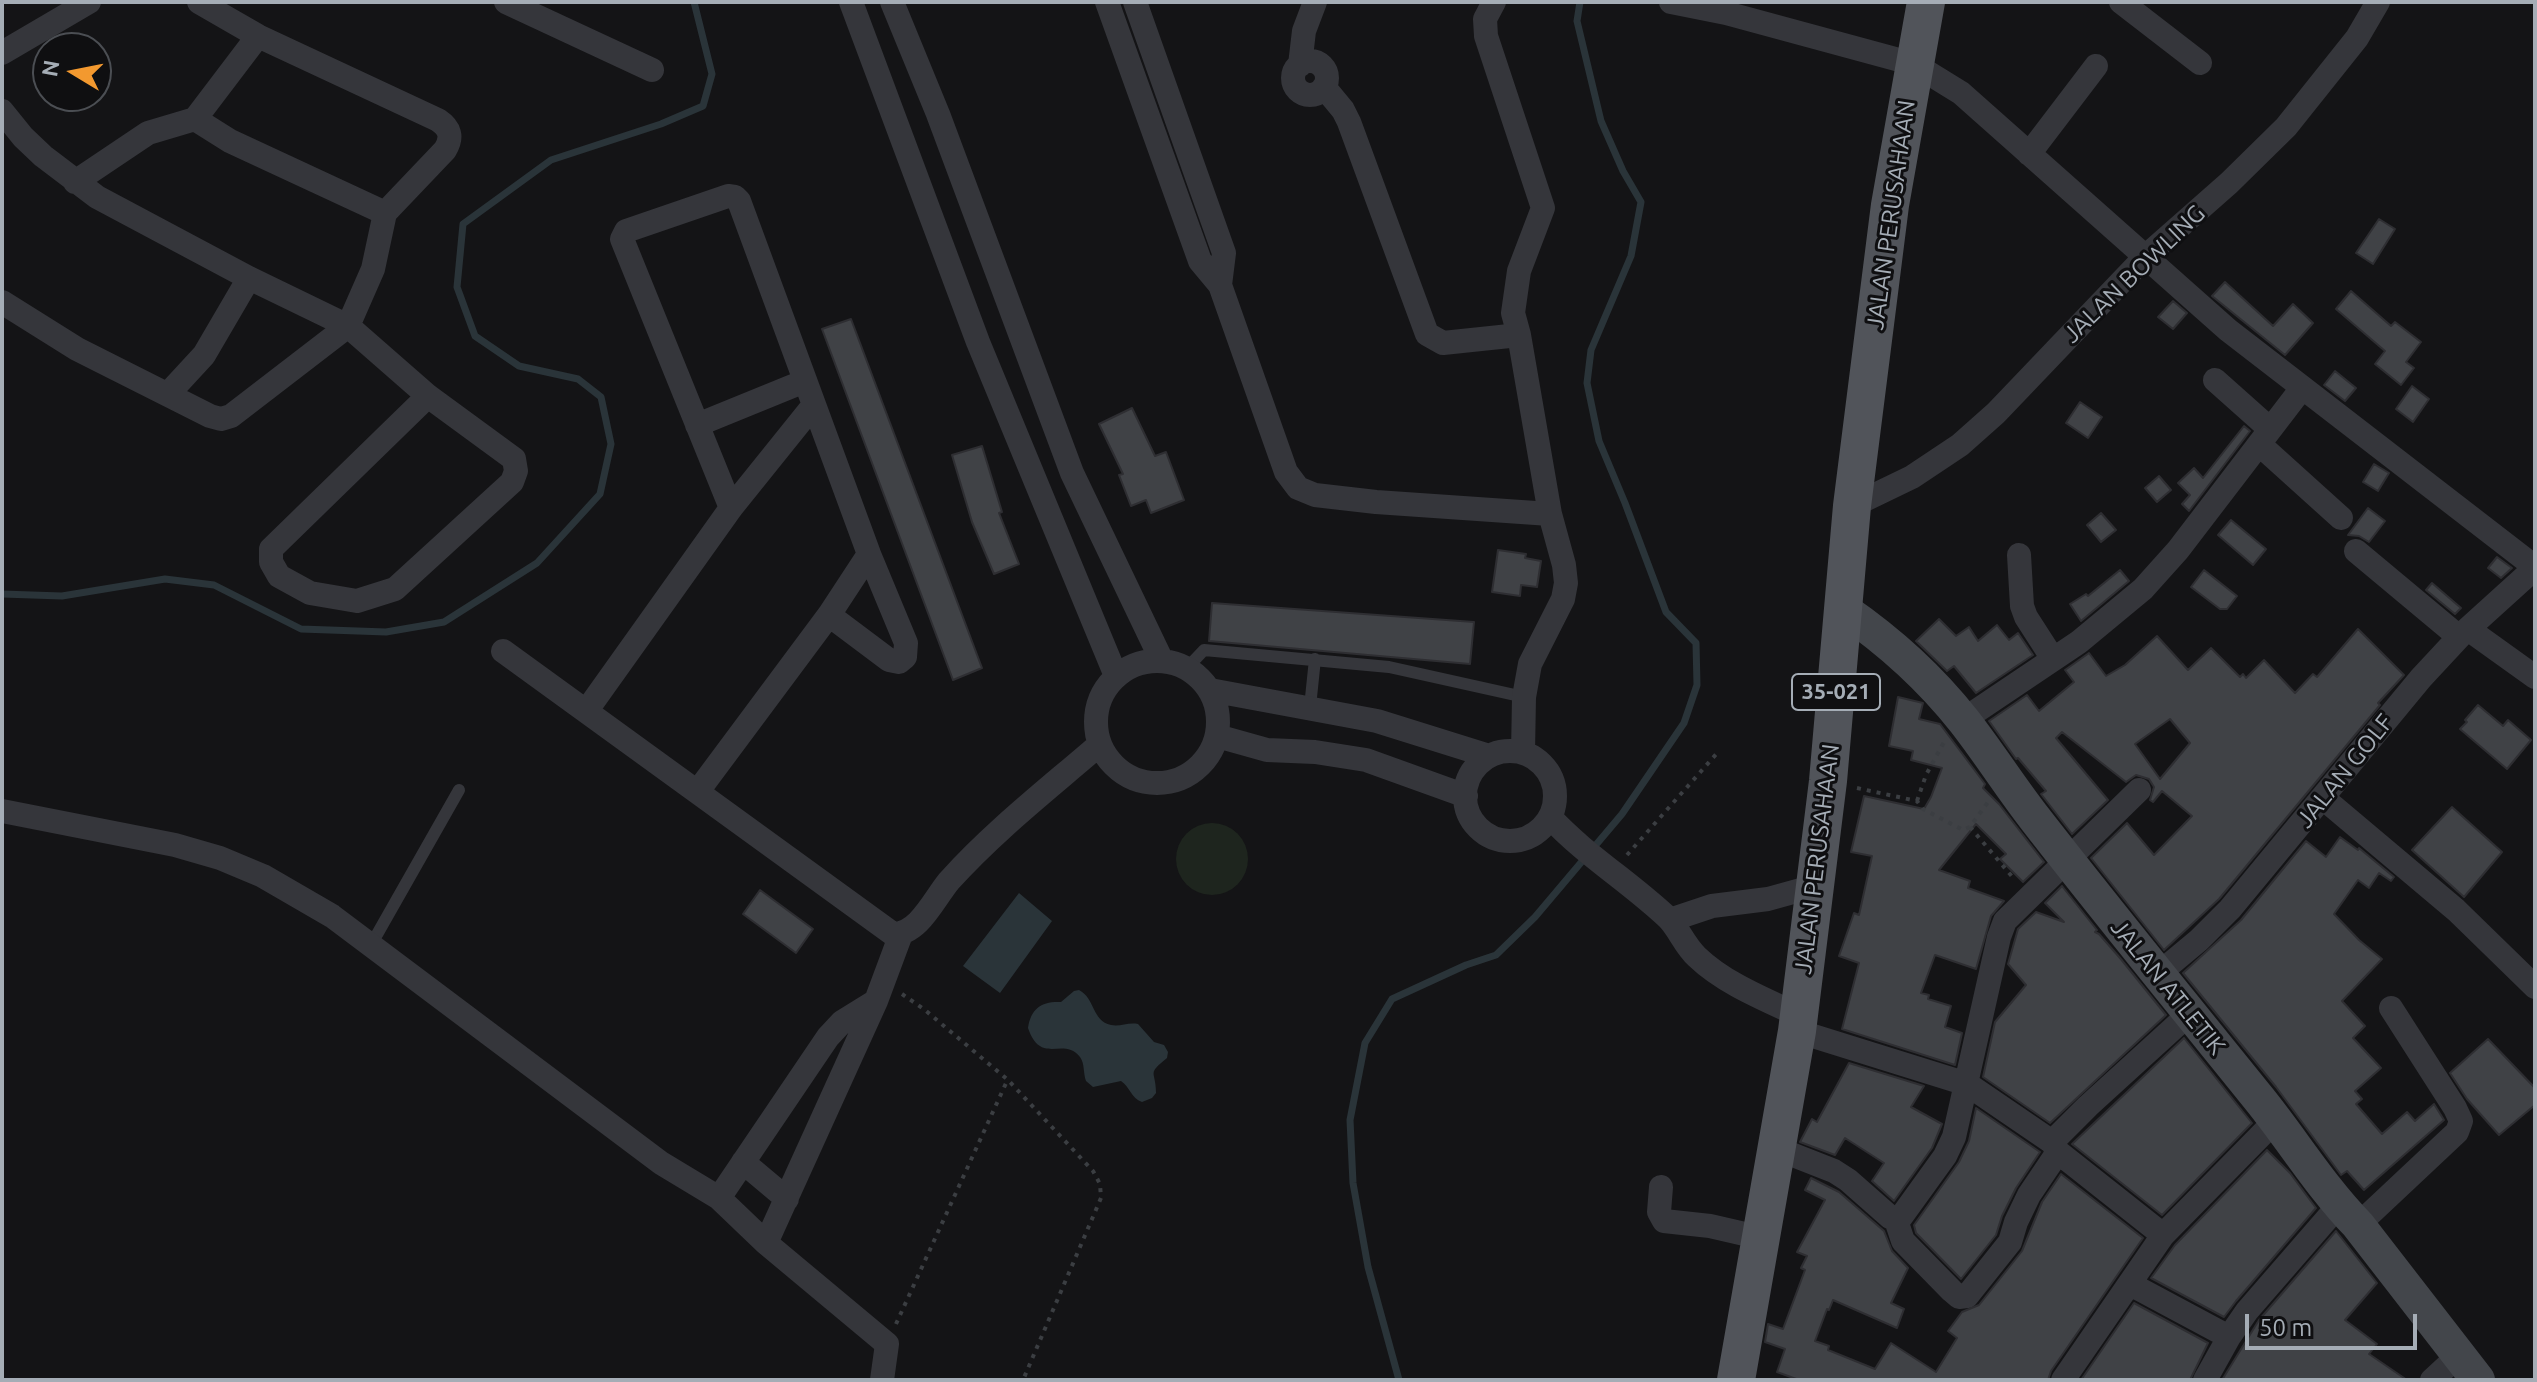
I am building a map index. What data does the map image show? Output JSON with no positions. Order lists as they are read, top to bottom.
{
  "streets": {
    "main road": ["JALAN PERUSAHAAN", "35-021"],
    "street": ["JALAN BOWLING", "JALAN GOLF", "JALAN ATLETIK"]
  },
  "crossings": [
    ["JALAN PERUSAHAAN", "JALAN BOWLING"],
    ["JALAN PERUSAHAAN", "JALAN ATLETIK"],
    ["JALAN GOLF", "JALAN ATLETIK"]
  ],
  "scale_bar": "50 m",
  "north": "left"
}
